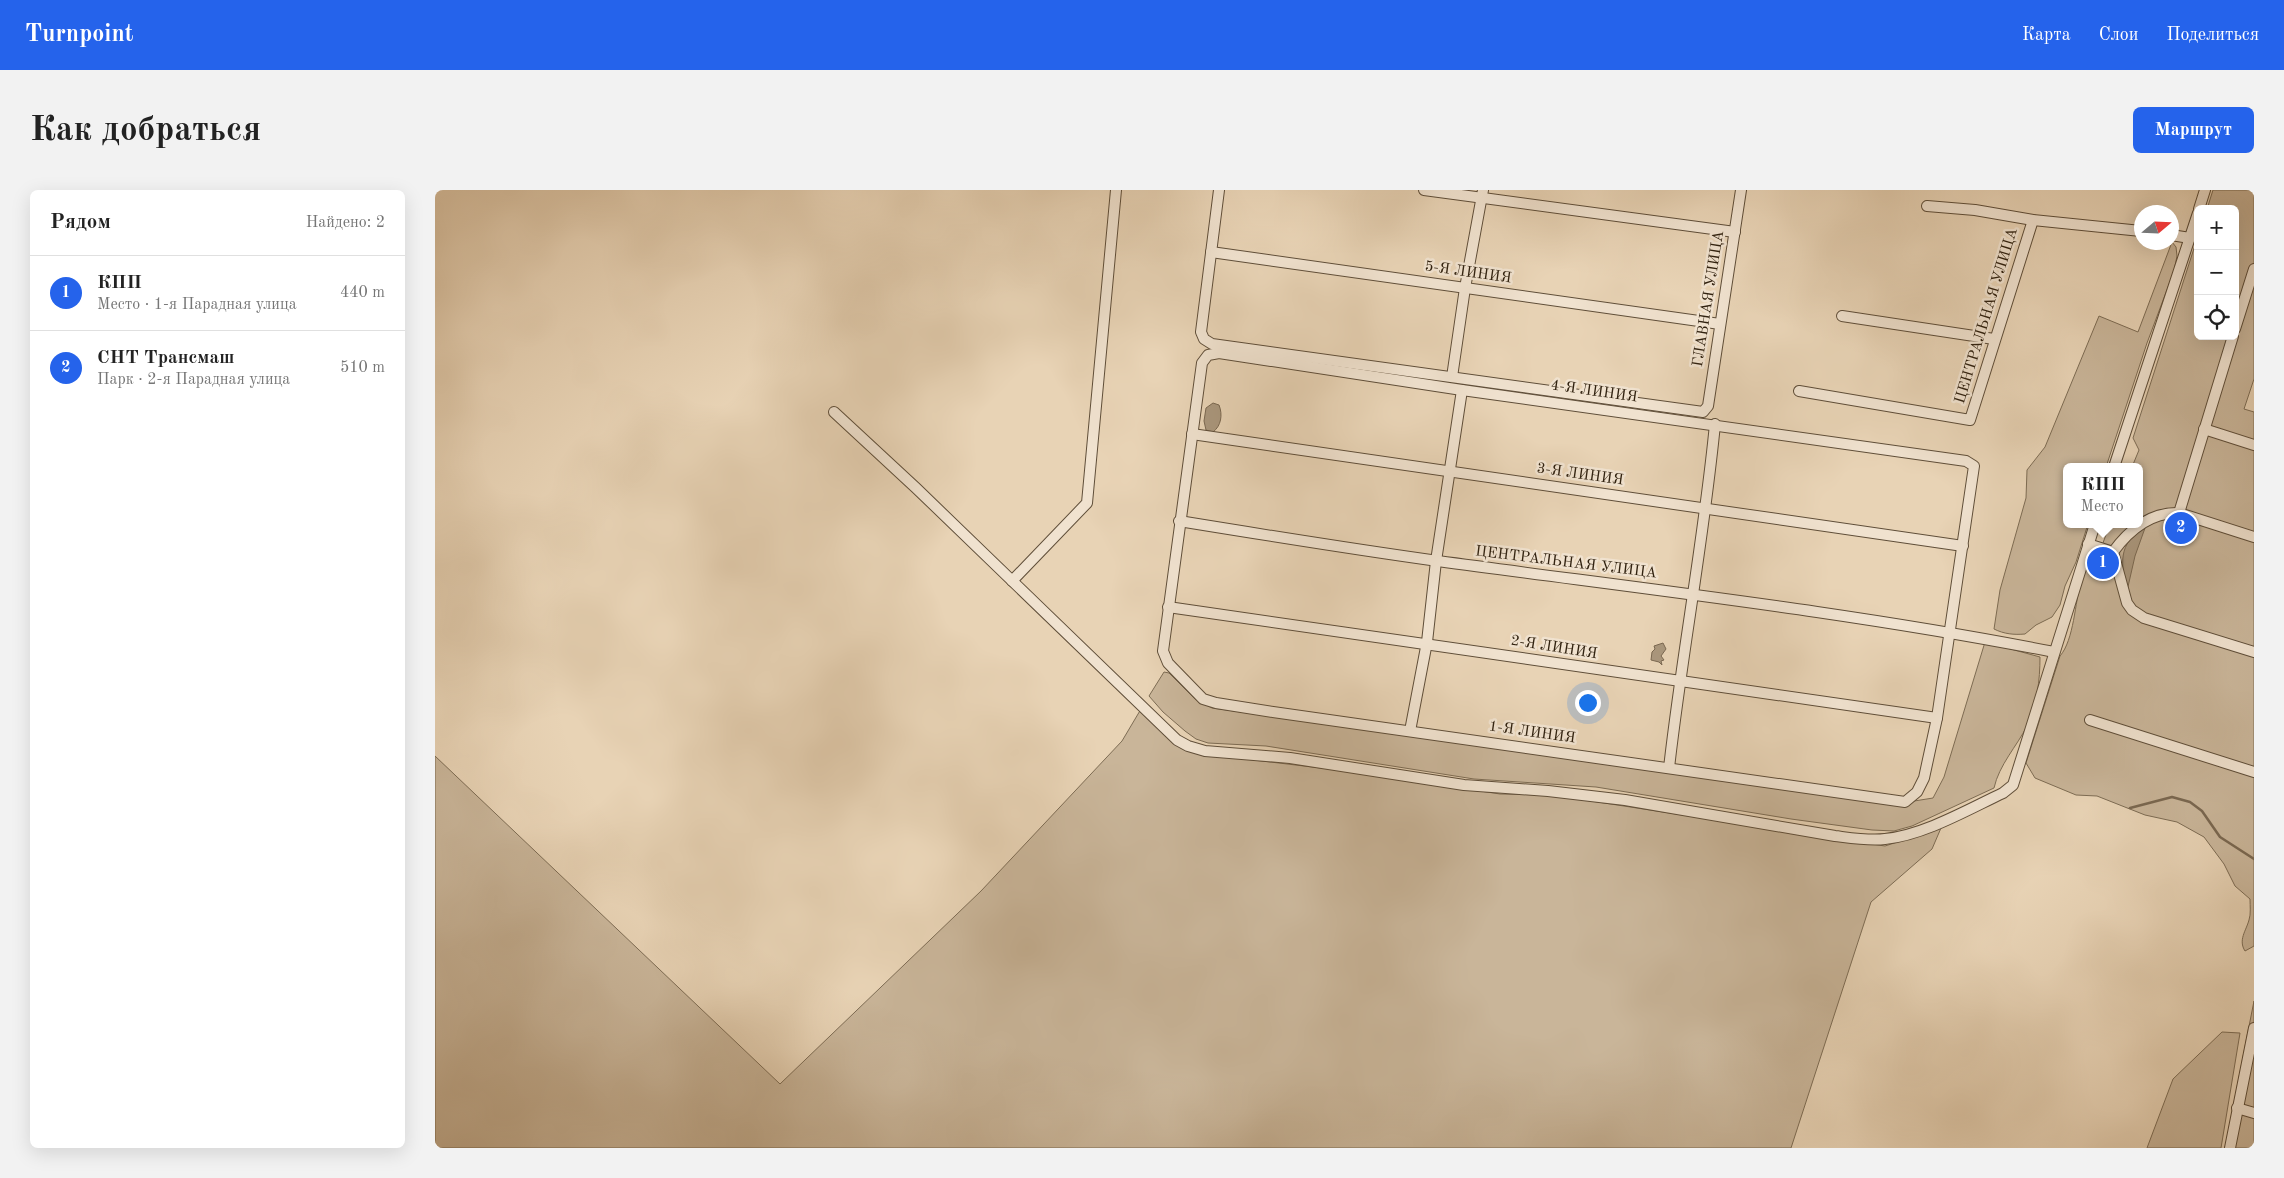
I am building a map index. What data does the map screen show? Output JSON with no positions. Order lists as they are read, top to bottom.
{
  "streets": {
    "street": [
      "5-Я ЛИНИЯ",
      "ГЛАВНАЯ УЛИЦА",
      "ЦЕНТРАЛЬНАЯ УЛИЦА",
      "4-Я ЛИНИЯ",
      "3-Я ЛИНИЯ",
      "2-Я ЛИНИЯ",
      "1-Я ЛИНИЯ"
    ]
  },
  "crossings": [
    ["5-Я ЛИНИЯ", "ГЛАВНАЯ УЛИЦА"],
    ["4-Я ЛИНИЯ", "3-Я ЛИНИЯ"],
    ["2-Я ЛИНИЯ", "1-Я ЛИНИЯ"]
  ],
  "north": "right",
  "page": {
    "header": "Turnpoint",
    "nav": ["Карта", "Слои", "Поделиться"],
    "buttons": "Маршрут",
    "title": "Как добраться",
    "heading": ["Рядом", "Найдено: 2"],
    "map_buttons": ["+", "−"],
    "list": [
      {
        "mark": "1",
        "name": "КПП",
        "note": "Место · 1-я Парадная улица",
        "value": "440 m"
      },
      {
        "mark": "2",
        "name": "СНТ Трансмаш",
        "note": "Парк · 2-я Парадная улица",
        "value": "510 m"
      }
    ],
    "popup": ["КПП", "Место"],
    "pins": ["2", "1"]
  }
}
